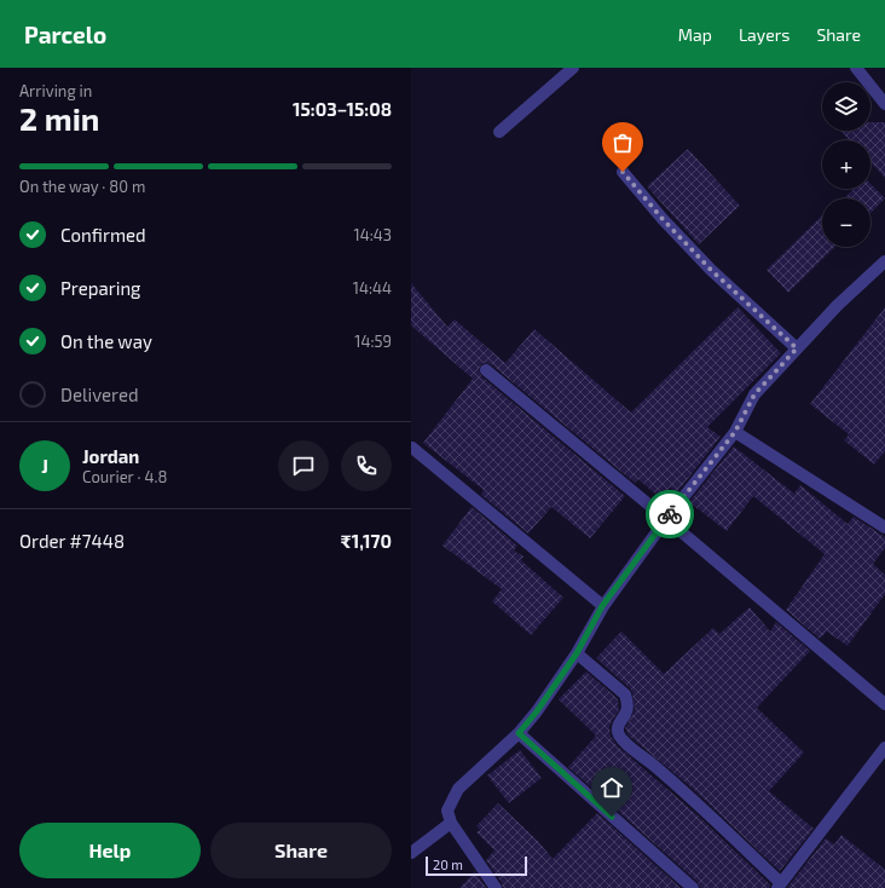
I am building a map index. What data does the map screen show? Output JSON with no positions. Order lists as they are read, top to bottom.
{
  "scale_bar": "20 m",
  "page": {
    "header": "Parcelo",
    "nav": ["Map", "Layers", "Share"],
    "heading": ["2 min", "Arriving in", "15:03–15:08"],
    "panel": [
      "Jordan",
      "Courier · 4.8",
      "Order #7448",
      "₹1,170"
    ],
    "map_buttons": ["+", "−"],
    "bar": "On the way · 80 m",
    "list": [
      ["Confirmed", "14:43"],
      ["Preparing", "14:44"],
      ["On the way", "14:59"],
      "Delivered"
    ],
    "round": "J",
    "buttons": ["Help", "Share"],
    "scale": "20 m"
  }
}
